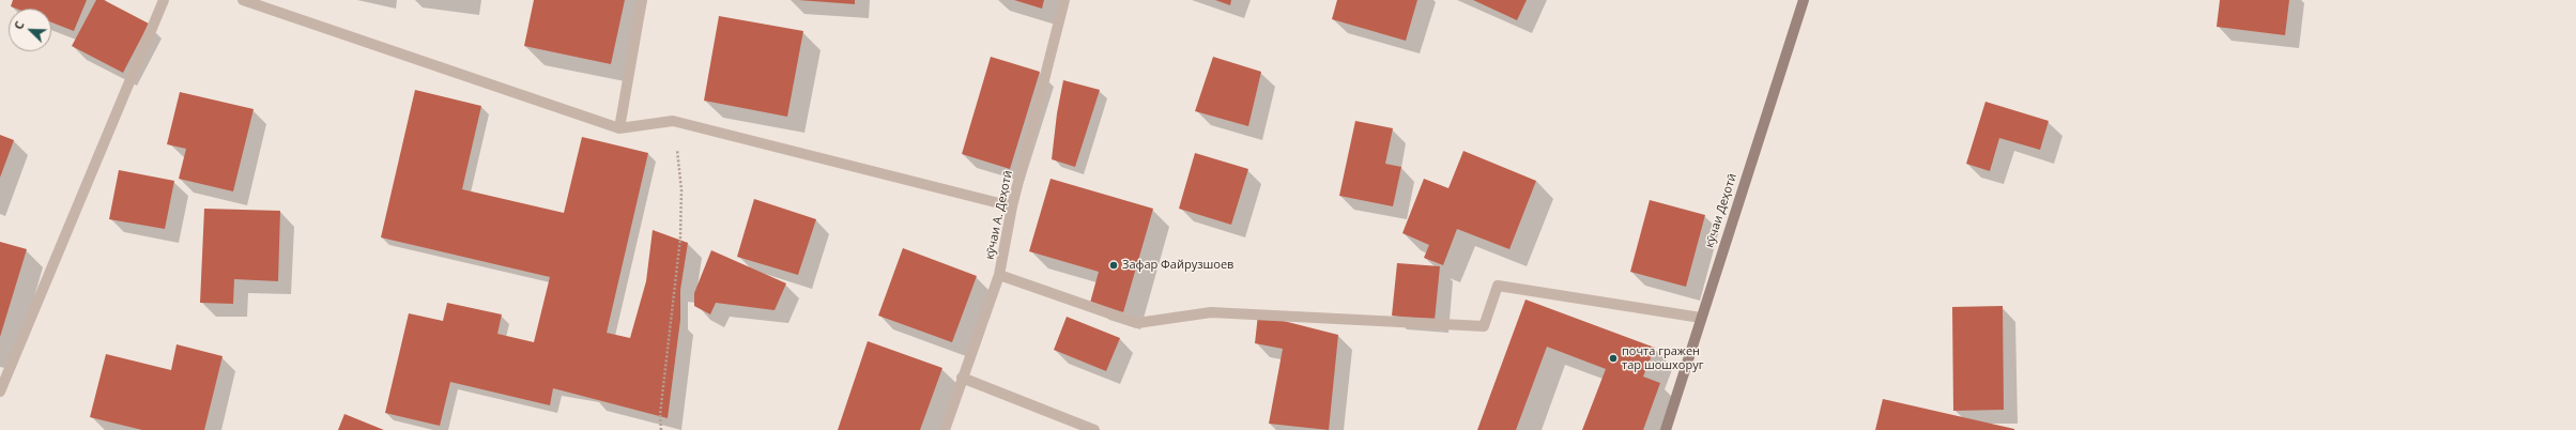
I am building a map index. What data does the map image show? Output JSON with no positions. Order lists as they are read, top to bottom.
{
  "streets": {
    "main road": ["кӯчаи Деҳотӣ"],
    "street": ["кӯчаи А. Деҳотӣ"]
  },
  "places": ["Зафар Файрузшоев", "почта гражен тар шошхоруг"],
  "north": "top left"
}
